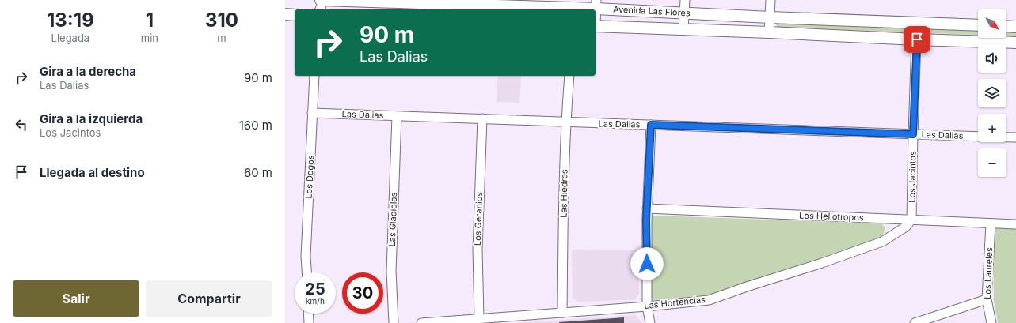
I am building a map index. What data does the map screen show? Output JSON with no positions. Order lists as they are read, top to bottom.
{
  "streets": {
    "street": [
      "Avenida Las Flores",
      "Las Dalias",
      "Los Dogos",
      "Los Jacintos",
      "Las Hiedras",
      "Los Heliotropos",
      "Los Geranios",
      "Las Gladiolas",
      "Los Laureles",
      "Las Hortencias"
    ]
  },
  "crossings": [
    ["Avenida Las Flores", "Los Jacintos"],
    ["Las Dalias", "Los Dogos"],
    ["Las Dalias", "Los Jacintos"],
    ["Las Dalias", "Las Hiedras"],
    ["Las Dalias", "Los Geranios"],
    ["Las Dalias", "Las Gladiolas"],
    ["Los Jacintos", "Los Heliotropos"],
    ["Los Jacintos", "Las Hortencias"],
    ["Las Hiedras", "Las Hortencias"],
    ["Los Heliotropos", "Los Laureles"],
    ["Los Heliotropos", "Las Hortencias"],
    ["Los Geranios", "Las Hortencias"]
  ],
  "north": "bottom right",
  "page": {
    "eta": [
      "13:19",
      "Llegada",
      "1",
      "min",
      "310",
      "m"
    ],
    "map_buttons": ["+", "−"],
    "turn": ["90 m", "Las Dalias"],
    "list": [
      {
        "name": "Gira a la derecha",
        "note": "Las Dalias",
        "value": "90 m"
      },
      {
        "name": "Gira a la izquierda",
        "note": "Los Jacintos",
        "value": "160 m"
      },
      {
        "name": "Llegada al destino",
        "value": "60 m"
      }
    ],
    "speed": "25 km/h",
    "limit": "30",
    "buttons": ["Salir", "Compartir"]
  }
}
